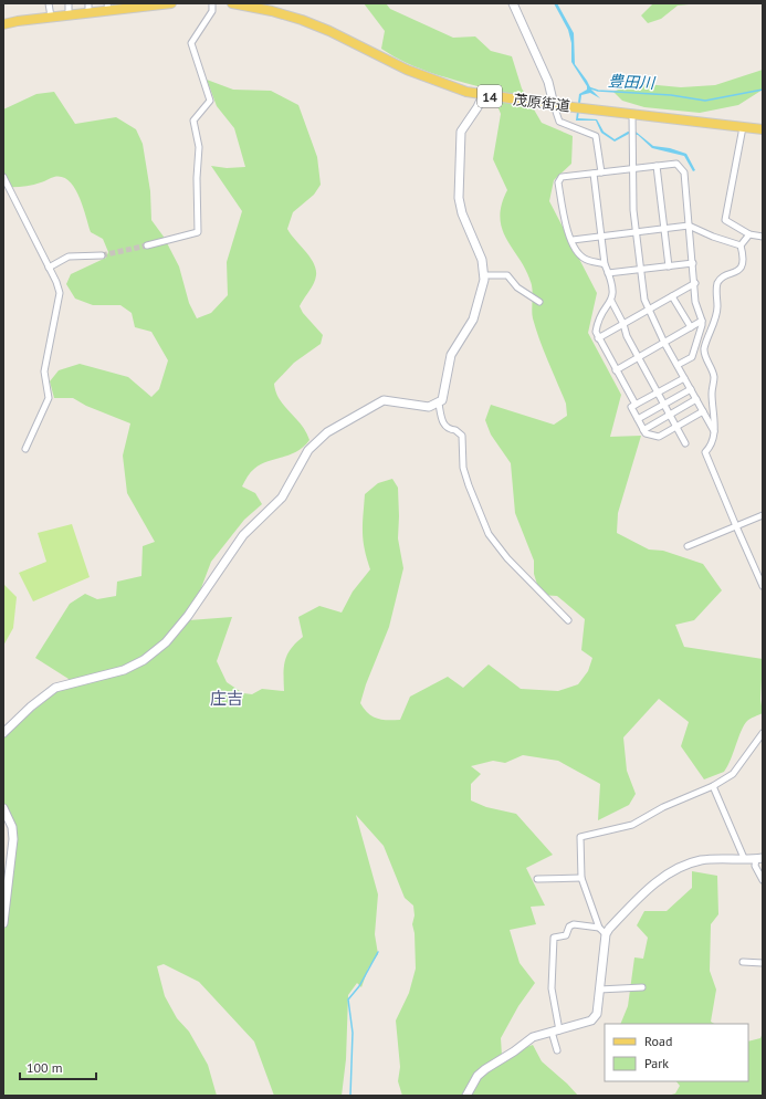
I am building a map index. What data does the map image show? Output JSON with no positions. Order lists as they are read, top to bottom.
{
  "streets": {
    "main road": ["14", "茂原街道"]
  },
  "districts": ["庄吉"],
  "water": ["豊田川"],
  "legend": ["Road", "Park"],
  "scale_bar": "100 m"
}
